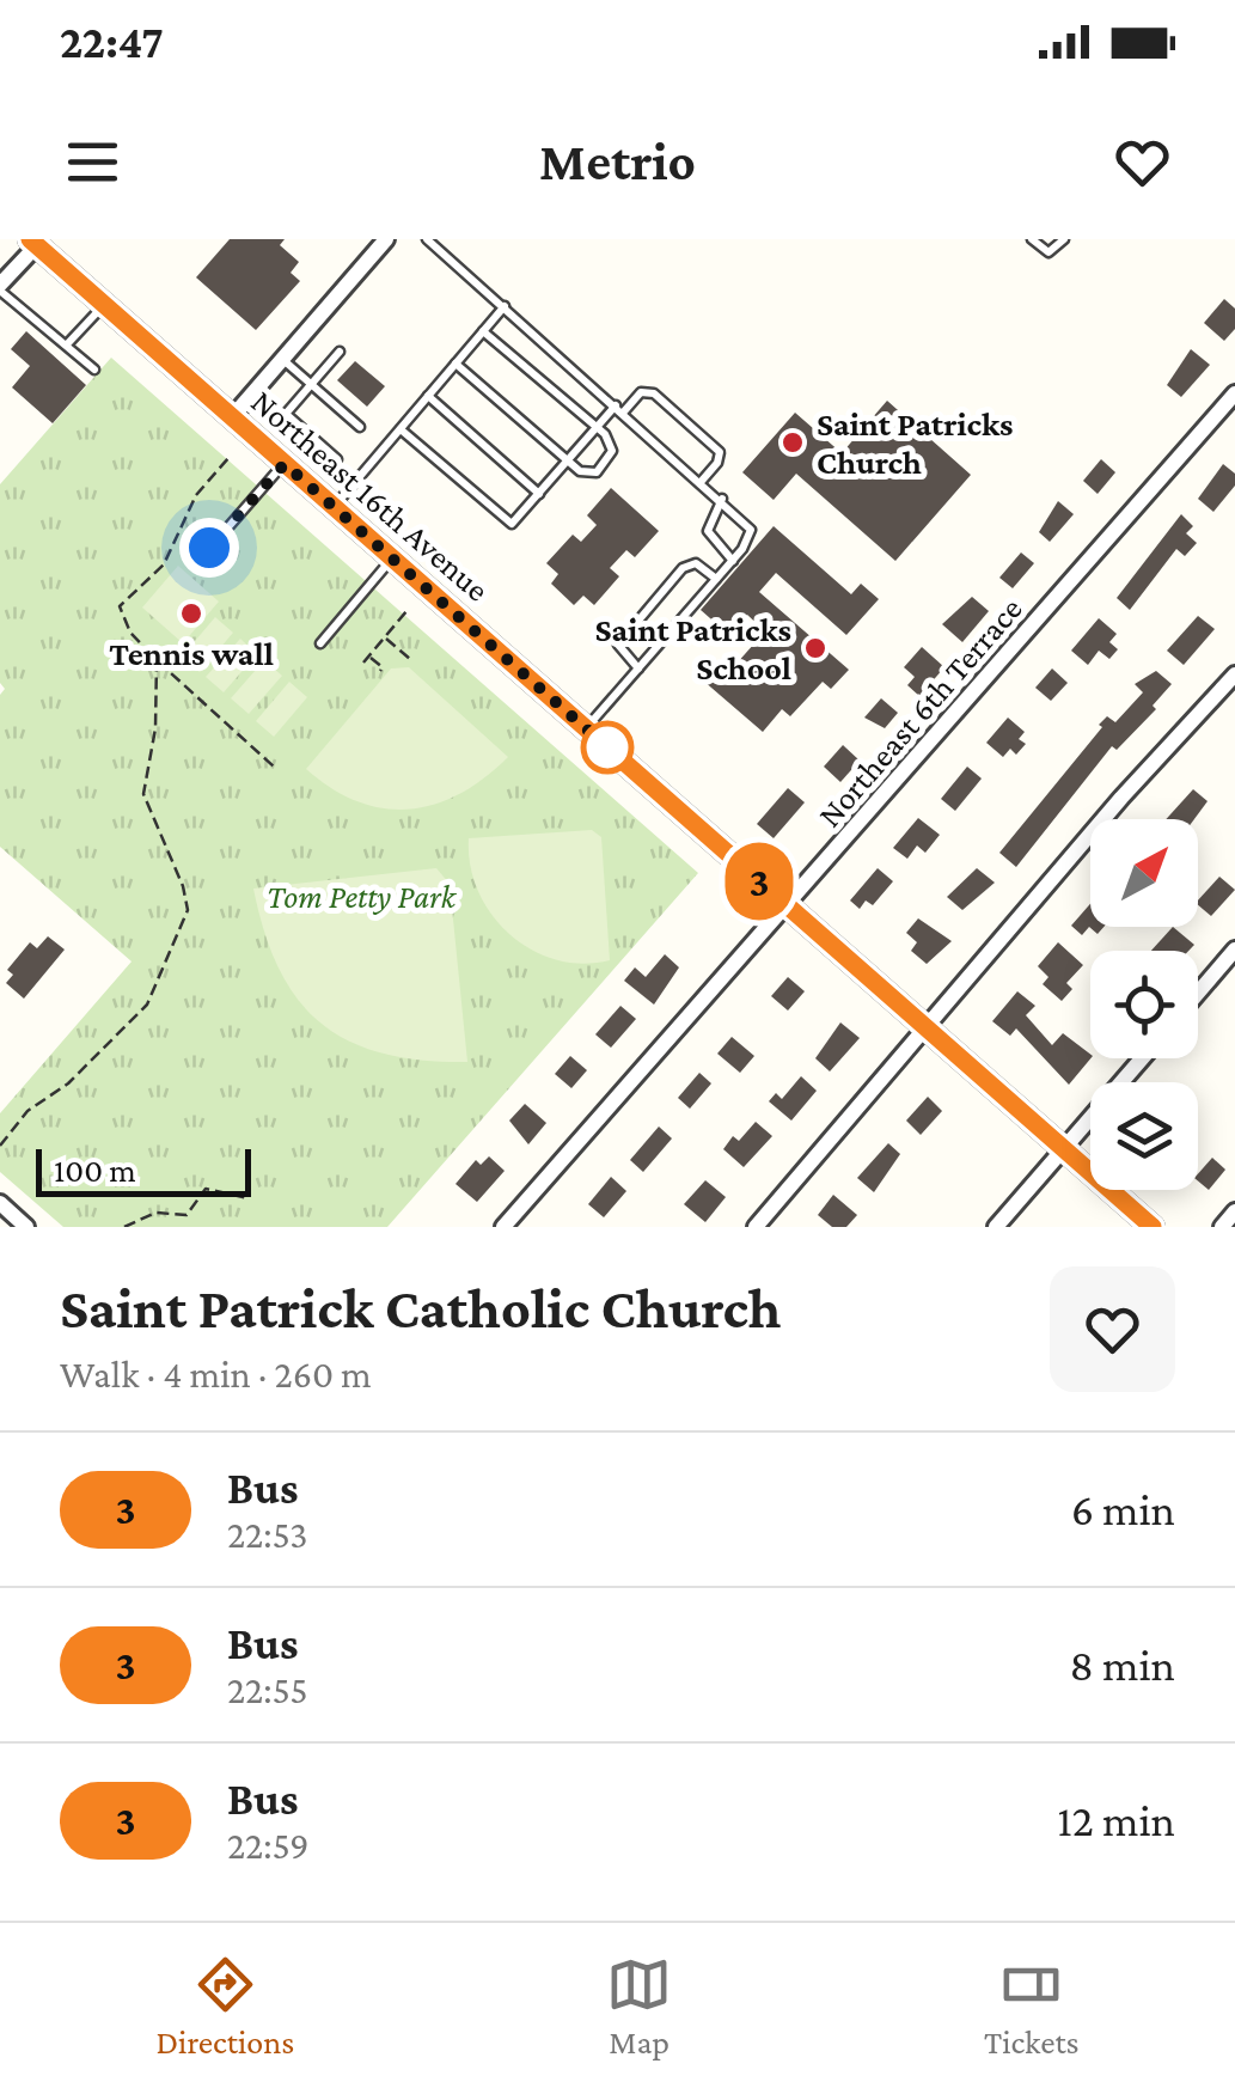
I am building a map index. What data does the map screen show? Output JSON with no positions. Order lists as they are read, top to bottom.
{
  "streets": {
    "street": ["Northeast 16th Avenue", "Northeast 6th Terrace"]
  },
  "crossings": [
    ["Northeast 16th Avenue", "Northeast 6th Terrace"]
  ],
  "parks": ["Tom Petty Park"],
  "places": ["Saint Patricks Church", "Tennis wall", "Saint Patricks School"],
  "lines": ["bus line 3"],
  "scale_bar": "100 m",
  "north": "top right",
  "page": {
    "status": "22:47",
    "header": "Metrio",
    "on_map": "3",
    "scale": "100 m",
    "heading": ["Saint Patrick Catholic Church", "Walk · 4 min · 260 m"],
    "list": [
      {
        "mark": "3",
        "name": "Bus",
        "note": "22:53",
        "value": "6 min"
      },
      {
        "mark": "3",
        "name": "Bus",
        "note": "22:55",
        "value": "8 min"
      },
      {
        "mark": "3",
        "name": "Bus",
        "note": "22:59",
        "value": "12 min"
      }
    ],
    "tabs": ["Directions", "Map", "Tickets"]
  }
}
